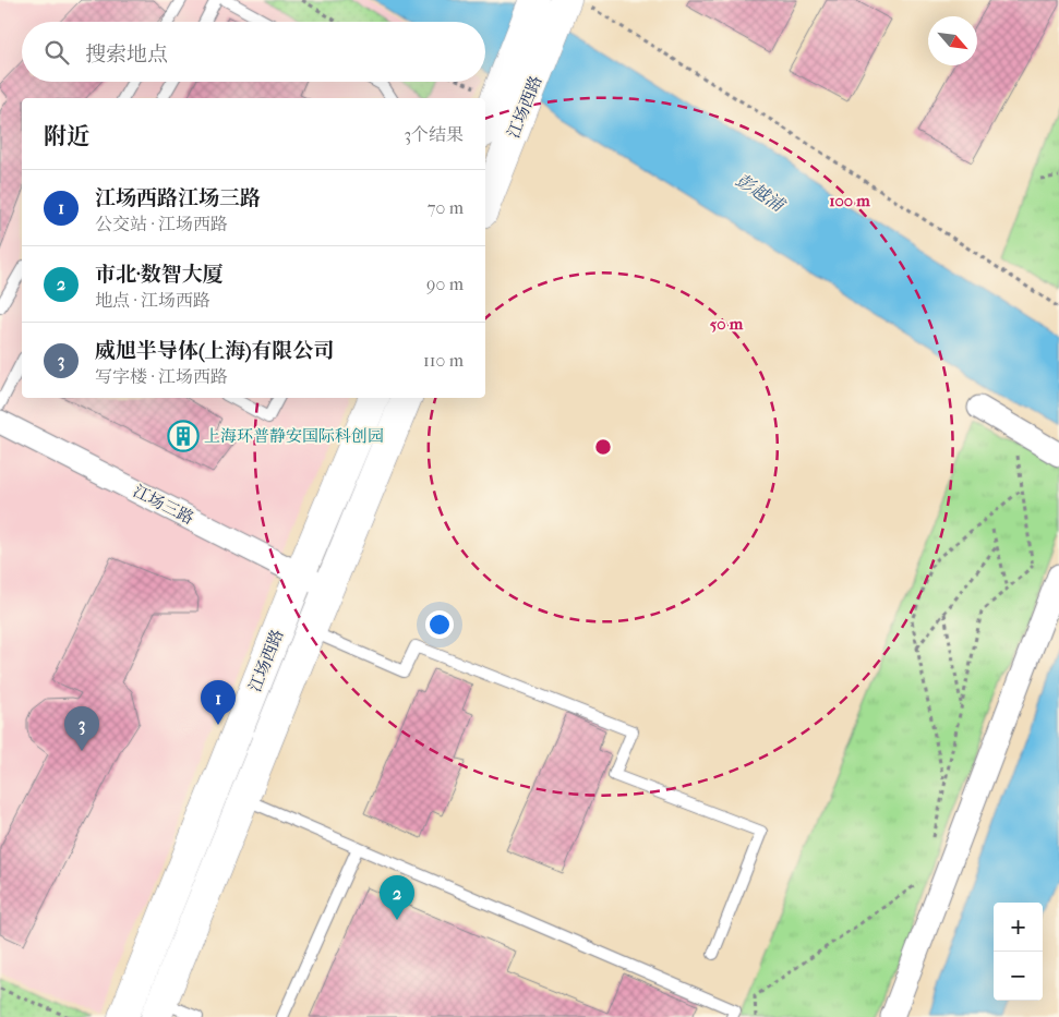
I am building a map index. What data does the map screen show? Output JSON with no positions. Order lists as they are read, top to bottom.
{
  "streets": {
    "main road": ["江场西路"],
    "street": ["江场三路"]
  },
  "crossings": [
    ["江场西路", "江场三路"]
  ],
  "water": ["彭越浦"],
  "places": {
    "building": ["上海环普静安国际科创园"]
  },
  "north": "bottom right",
  "page": {
    "search": "搜索地点",
    "heading": ["附近", "3个结果"],
    "list": [
      {
        "mark": "1",
        "name": "江场西路江场三路",
        "note": "公交站 · 江场西路",
        "value": "70 m"
      },
      {
        "mark": "2",
        "name": "市北·数智大厦",
        "note": "地点 · 江场西路",
        "value": "90 m"
      },
      {
        "mark": "3",
        "name": "威旭半导体(上海)有限公司",
        "note": "写字楼 · 江场西路",
        "value": "110 m"
      }
    ],
    "pins": ["1", "3", "2"],
    "map_buttons": ["+", "−"]
  },
  "rings": ["100 m", "50 m"]
}
